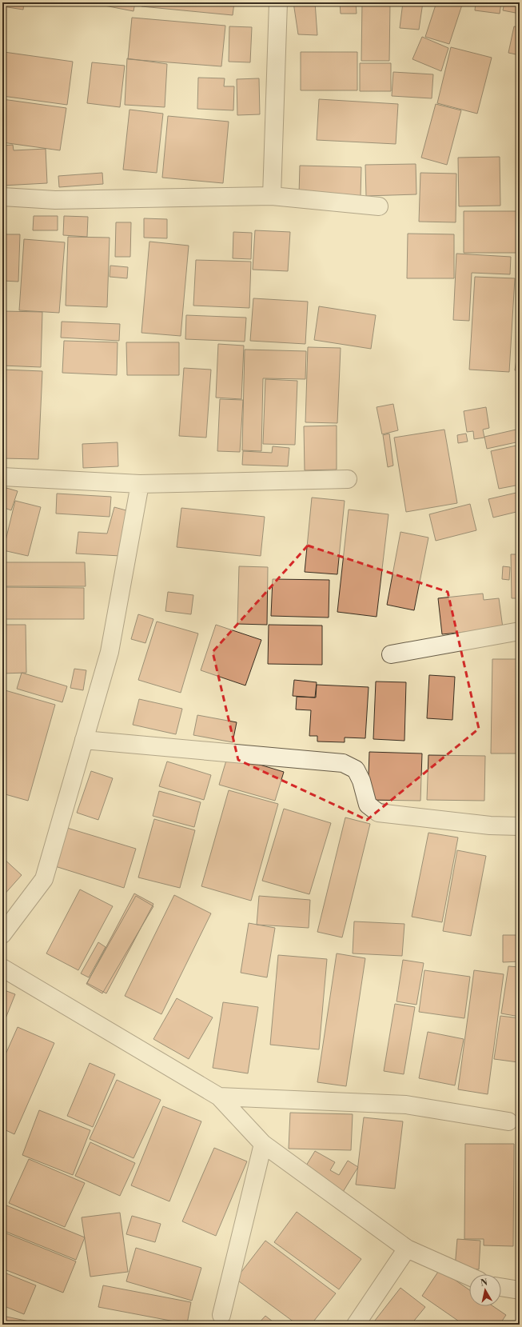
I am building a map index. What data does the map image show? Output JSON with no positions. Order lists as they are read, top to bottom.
{
  "north": "top"
}
